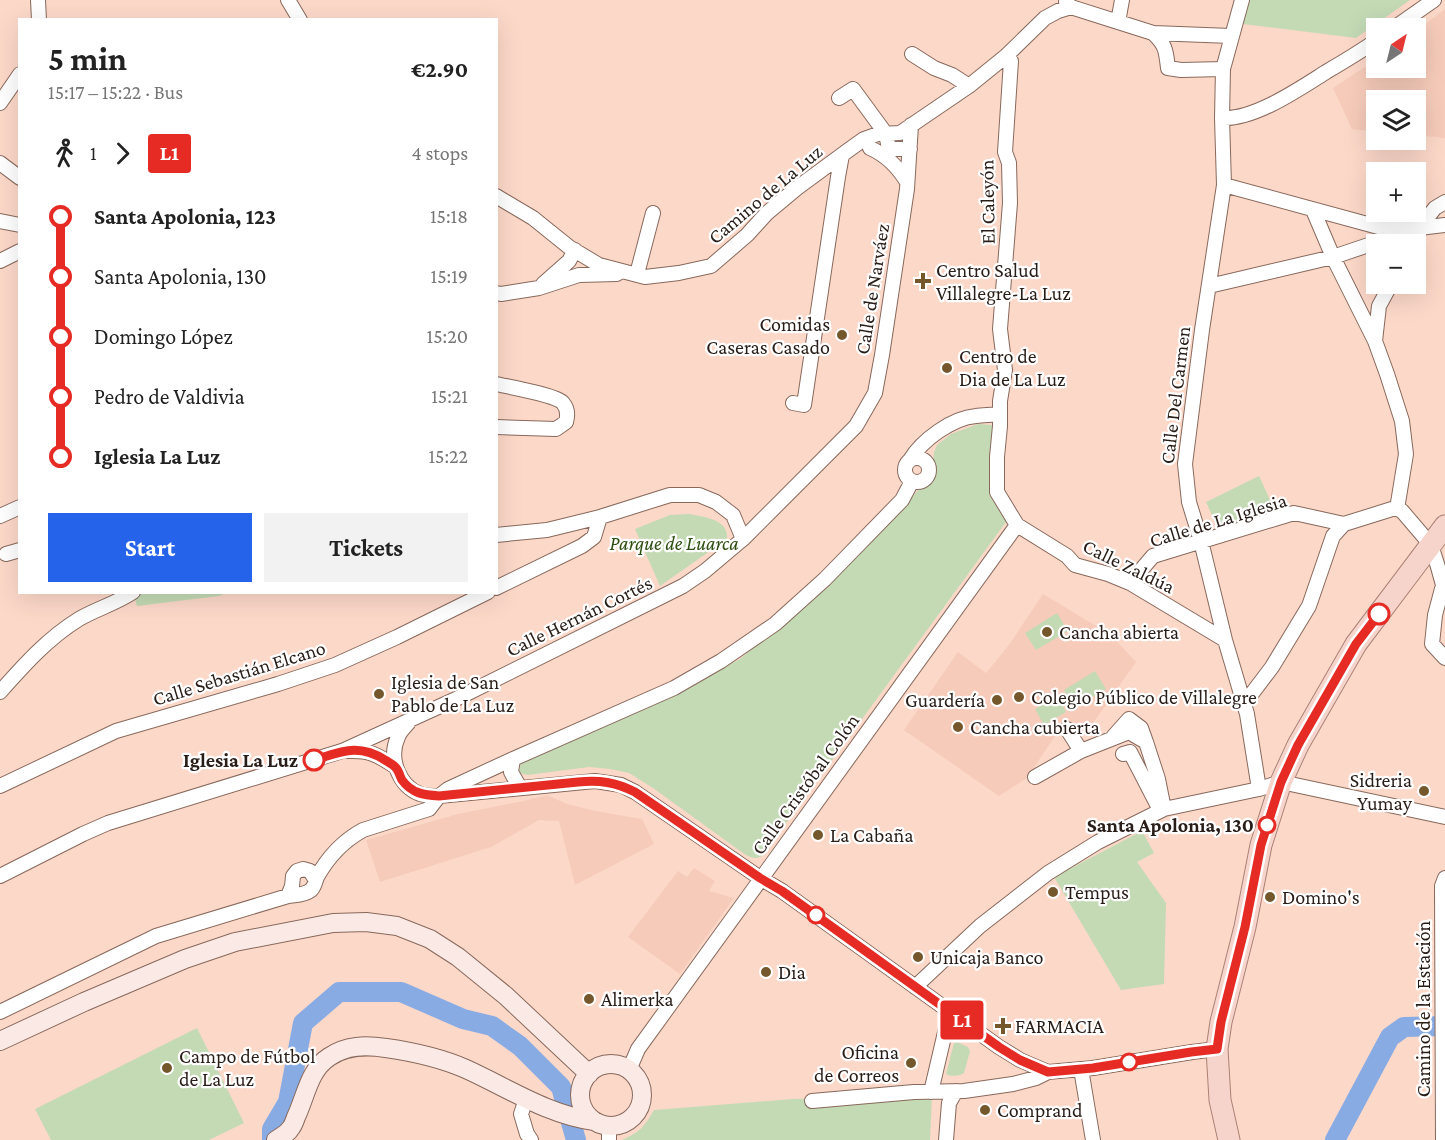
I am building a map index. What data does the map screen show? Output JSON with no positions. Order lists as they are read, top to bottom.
{
  "streets": {
    "street": [
      "Camino de La Luz",
      "El Caleyón",
      "Calle de Narváez",
      "Calle Del Carmen",
      "Calle de La Iglesia",
      "Calle Zaldúa",
      "Calle Hernán Cortés",
      "Calle Sebastián Elcano",
      "Calle Cristóbal Colón",
      "Camino de la Estación"
    ]
  },
  "crossings": [
    ["Camino de La Luz", "El Caleyón"],
    ["Camino de La Luz", "Calle de Narváez"],
    ["El Caleyón", "Calle Zaldúa"],
    ["El Caleyón", "Calle Cristóbal Colón"],
    ["Calle de Narváez", "Calle Hernán Cortés"],
    ["Calle Del Carmen", "Calle de La Iglesia"],
    ["Calle Del Carmen", "Calle Zaldúa"],
    ["Calle de La Iglesia", "Calle Zaldúa"],
    ["Calle Zaldúa", "Calle Cristóbal Colón"]
  ],
  "parks": ["Parque de Luarca"],
  "places": {
    "health": ["Centro Salud Villalegre-La Luz", "FARMACIA"],
    "other": [
      "Comidas Caseras Casado",
      "Centro de Dia de La Luz",
      "Cancha abierta",
      "Iglesia de San Pablo de La Luz",
      "Colegio Público de Villalegre",
      "Guardería",
      "Cancha cubierta",
      "Iglesia La Luz",
      "Sidreria Yumay",
      "Santa Apolonia, 130",
      "La Cabaña",
      "Tempus",
      "Domino's",
      "Unicaja Banco",
      "Dia",
      "Alimerka",
      "Oficina de Correos",
      "Campo de Fútbol de La Luz",
      "Comprand"
    ]
  },
  "lines": ["bus line L1"],
  "north": "top right",
  "page": {
    "on_map": "L1",
    "map_buttons": ["+", "−"],
    "heading": ["5 min", "15:17 – 15:22 · Bus", "€2.90"],
    "legs": ["1", "L1", "4 stops"],
    "list": [
      {
        "name": "Santa Apolonia, 123",
        "value": "15:18"
      },
      {
        "name": "Santa Apolonia, 130",
        "value": "15:19"
      },
      {
        "name": "Domingo López",
        "value": "15:20"
      },
      {
        "name": "Pedro de Valdivia",
        "value": "15:21"
      },
      {
        "name": "Iglesia La Luz",
        "value": "15:22"
      }
    ],
    "buttons": ["Start", "Tickets"]
  }
}
